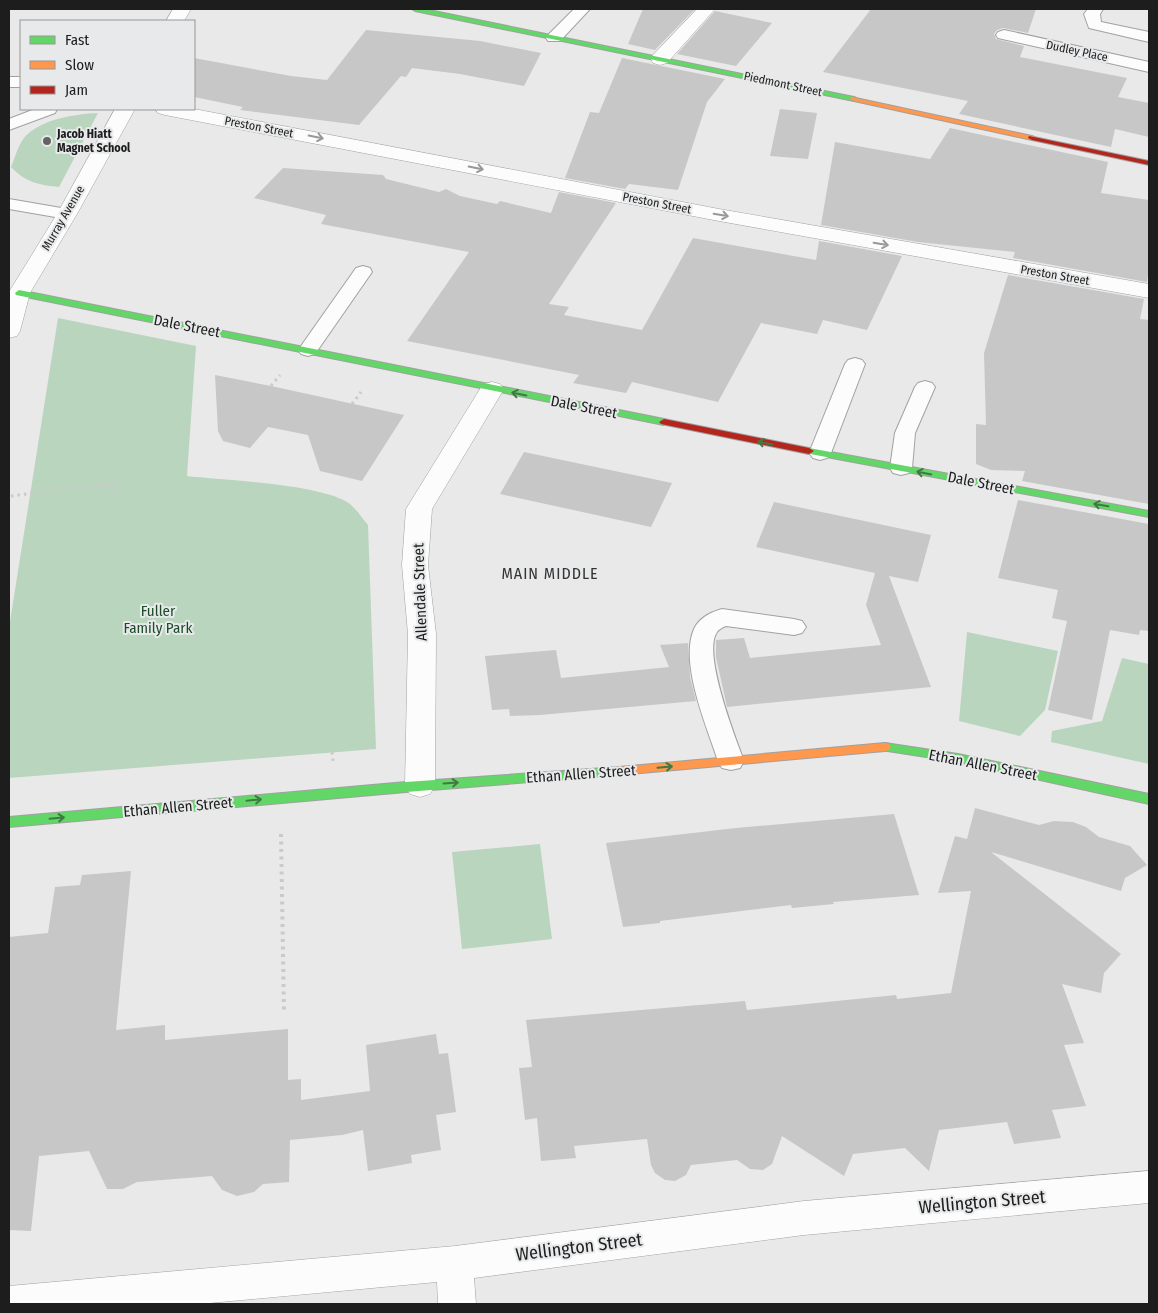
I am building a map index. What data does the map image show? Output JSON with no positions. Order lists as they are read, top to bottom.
{
  "streets": {
    "street": [
      "Piedmont Street",
      "Preston Street",
      "Murray Avenue",
      "Dale Street",
      "Allendale Street",
      "Ethan Allen Street",
      "Wellington Street"
    ],
    "lane": ["Dudley Place"]
  },
  "crossings": [
    ["Murray Avenue", "Dale Street"],
    ["Dale Street", "Allendale Street"],
    ["Allendale Street", "Ethan Allen Street"]
  ],
  "one_way": ["Preston Street", "Dale Street", "Ethan Allen Street"],
  "districts": ["MAIN MIDDLE"],
  "parks": ["Fuller Family Park"],
  "places": ["Jacob Hiatt Magnet School"],
  "legend": ["Fast", "Slow", "Jam"]
}
